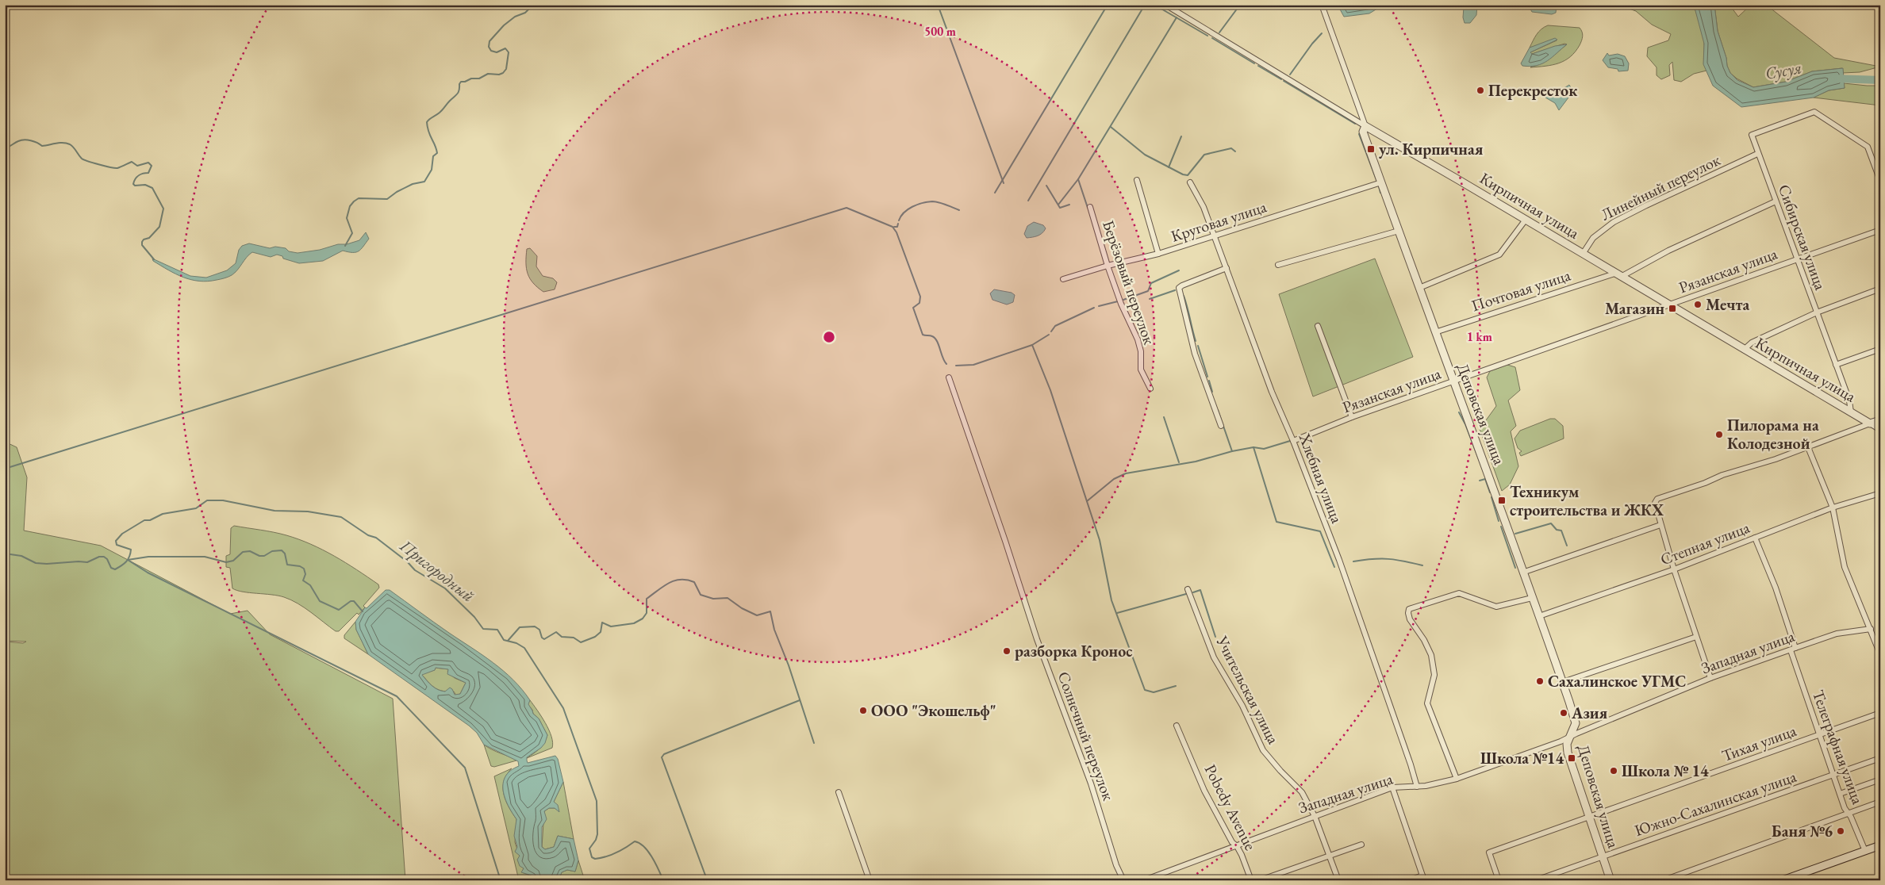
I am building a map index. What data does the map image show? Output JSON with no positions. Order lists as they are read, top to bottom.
{
  "streets": {
    "street": [
      "Линейный переулок",
      "Кирпичная улица",
      "Круговая улица",
      "Сибирская улица",
      "Рязанская улица",
      "Берёзовый переулок",
      "Почтовая улица",
      "Деповская улица",
      "Хлебная улица",
      "Степная улица",
      "Западная улица",
      "Учительская улица",
      "Солнечный переулок",
      "Тихая улица",
      "Телеграфная улица",
      "Южно-Сахалинская улица",
      "Pobedy Avenue"
    ]
  },
  "crossings": [
    ["Линейный переулок", "Кирпичная улица"],
    ["Линейный переулок", "Сибирская улица"],
    ["Кирпичная улица", "Сибирская улица"],
    ["Кирпичная улица", "Рязанская улица"],
    ["Кирпичная улица", "Почтовая улица"],
    ["Кирпичная улица", "Деповская улица"],
    ["Круговая улица", "Берёзовый переулок"],
    ["Круговая улица", "Деповская улица"],
    ["Круговая улица", "Хлебная улица"],
    ["Сибирская улица", "Рязанская улица"],
    ["Сибирская улица", "Почтовая улица"],
    ["Рязанская улица", "Деповская улица"],
    ["Рязанская улица", "Хлебная улица"],
    ["Почтовая улица", "Деповская улица"],
    ["Деповская улица", "Степная улица"],
    ["Деповская улица", "Западная улица"],
    ["Деповская улица", "Тихая улица"],
    ["Деповская улица", "Южно-Сахалинская улица"],
    ["Хлебная улица", "Западная улица"],
    ["Степная улица", "Телеграфная улица"],
    ["Западная улица", "Учительская улица"],
    ["Западная улица", "Телеграфная улица"],
    ["Западная улица", "Pobedy Avenue"],
    ["Тихая улица", "Телеграфная улица"],
    ["Телеграфная улица", "Южно-Сахалинская улица"]
  ],
  "water": ["Сусуя", "Пригородный"],
  "places": {
    "other": [
      "Перекресток",
      "Мечта",
      "Пилорама на Колодезной",
      "разборка Кронос",
      "Сахалинское УГМС",
      "ООО \"Экошельф\"",
      "Азия",
      "Школа № 14",
      "Баня №6"
    ],
    "transit": [
      "ул. Кирпичная",
      "Магазин",
      "Техникум строительства и ЖКХ",
      "Школа №14"
    ]
  },
  "rings": ["500 m", "1 km"]
}
